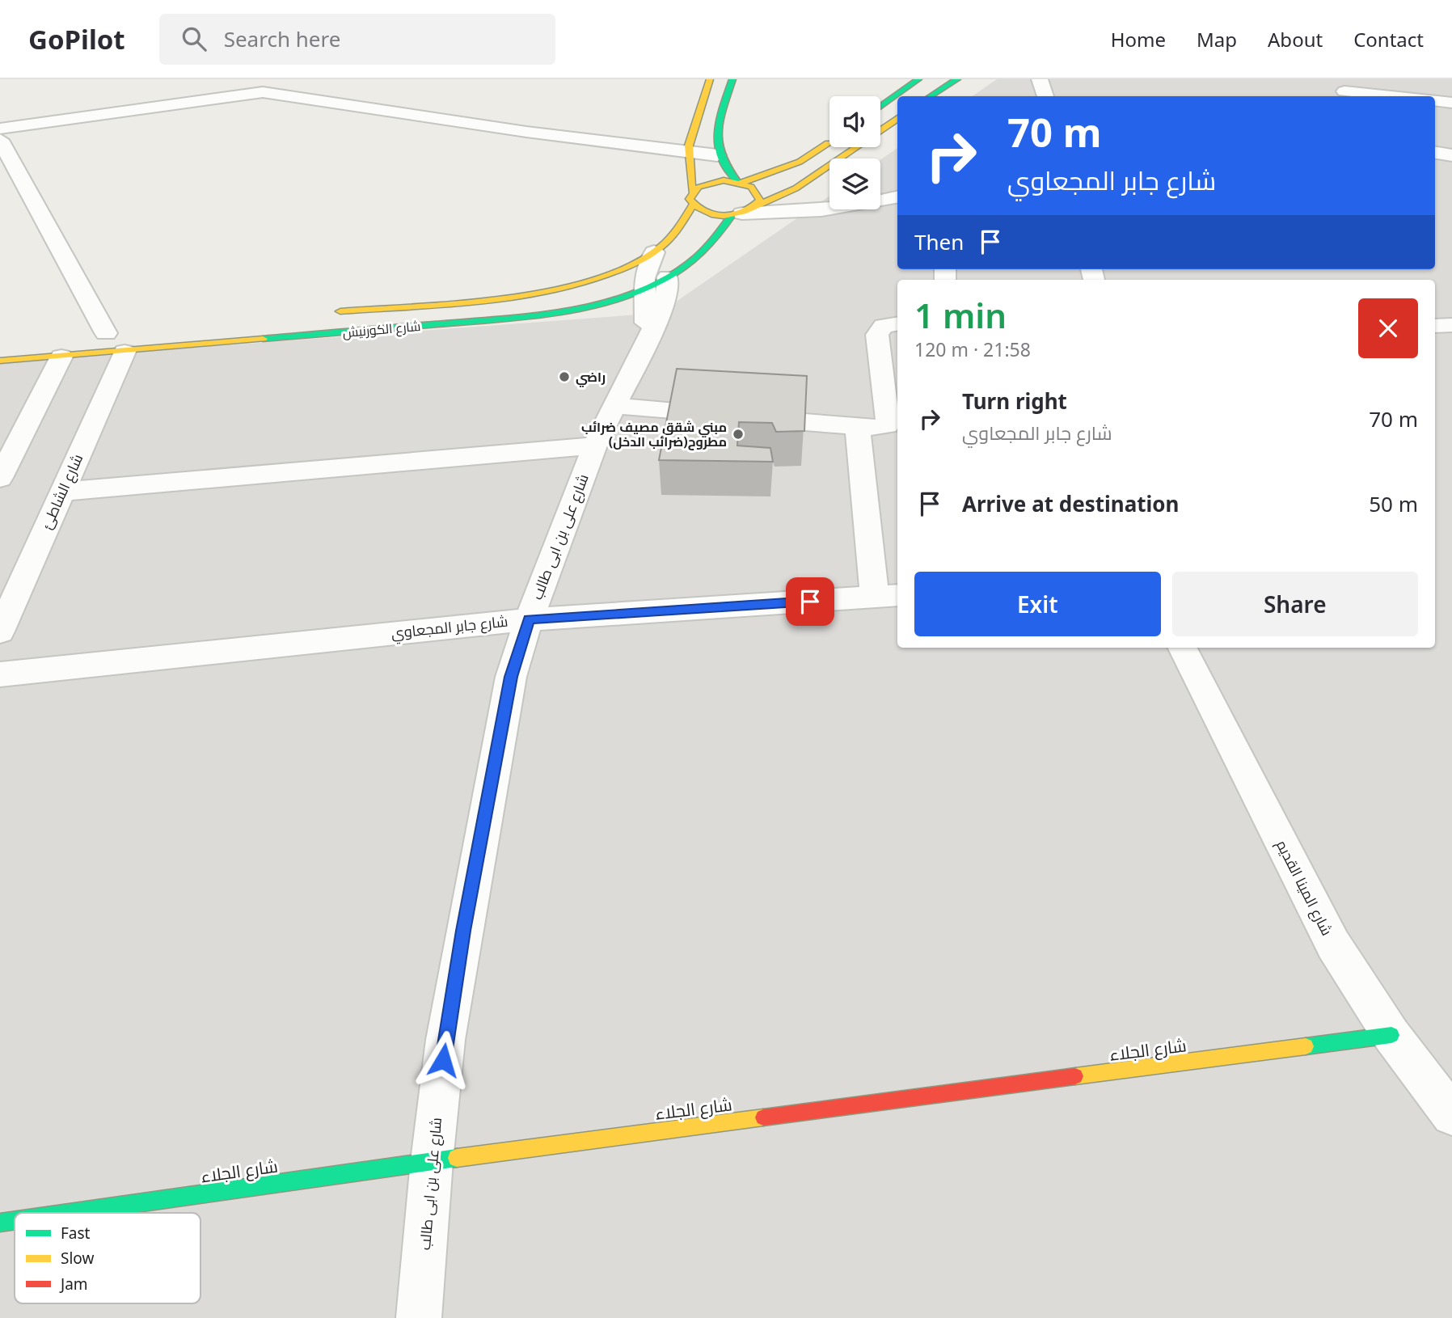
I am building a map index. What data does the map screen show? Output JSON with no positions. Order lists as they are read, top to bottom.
{
  "streets": {
    "street": [
      "شارع الكورنيش",
      "شارع الشاطئ",
      "شارع على بن ابى طالب",
      "شارع جابر المجعاوي",
      "شارع المينا القديم",
      "شارع الجلاء"
    ]
  },
  "crossings": [
    ["شارع الكورنيش", "شارع الشاطئ"],
    ["شارع الكورنيش", "شارع على بن ابى طالب"],
    ["شارع على بن ابى طالب", "شارع جابر المجعاوي"],
    ["شارع على بن ابى طالب", "شارع الجلاء"],
    ["شارع المينا القديم", "شارع الجلاء"]
  ],
  "places": ["راضي", "مبني شقق مصيف ضرائب مطروح(ضرائب الدخل)"],
  "legend": ["Fast", "Slow", "Jam"],
  "page": {
    "header": "GoPilot",
    "search": "Search here",
    "nav": [
      "Home",
      "Map",
      "About",
      "Contact"
    ],
    "turn": ["70 m", "شارع جابر المجعاوي"],
    "then": "Then",
    "heading": ["1 min", "120 m · 21:58"],
    "list": [
      {
        "name": "Turn right",
        "note": "شارع جابر المجعاوي",
        "value": "70 m"
      },
      {
        "name": "Arrive at destination",
        "value": "50 m"
      }
    ],
    "buttons": ["Exit", "Share"]
  }
}
